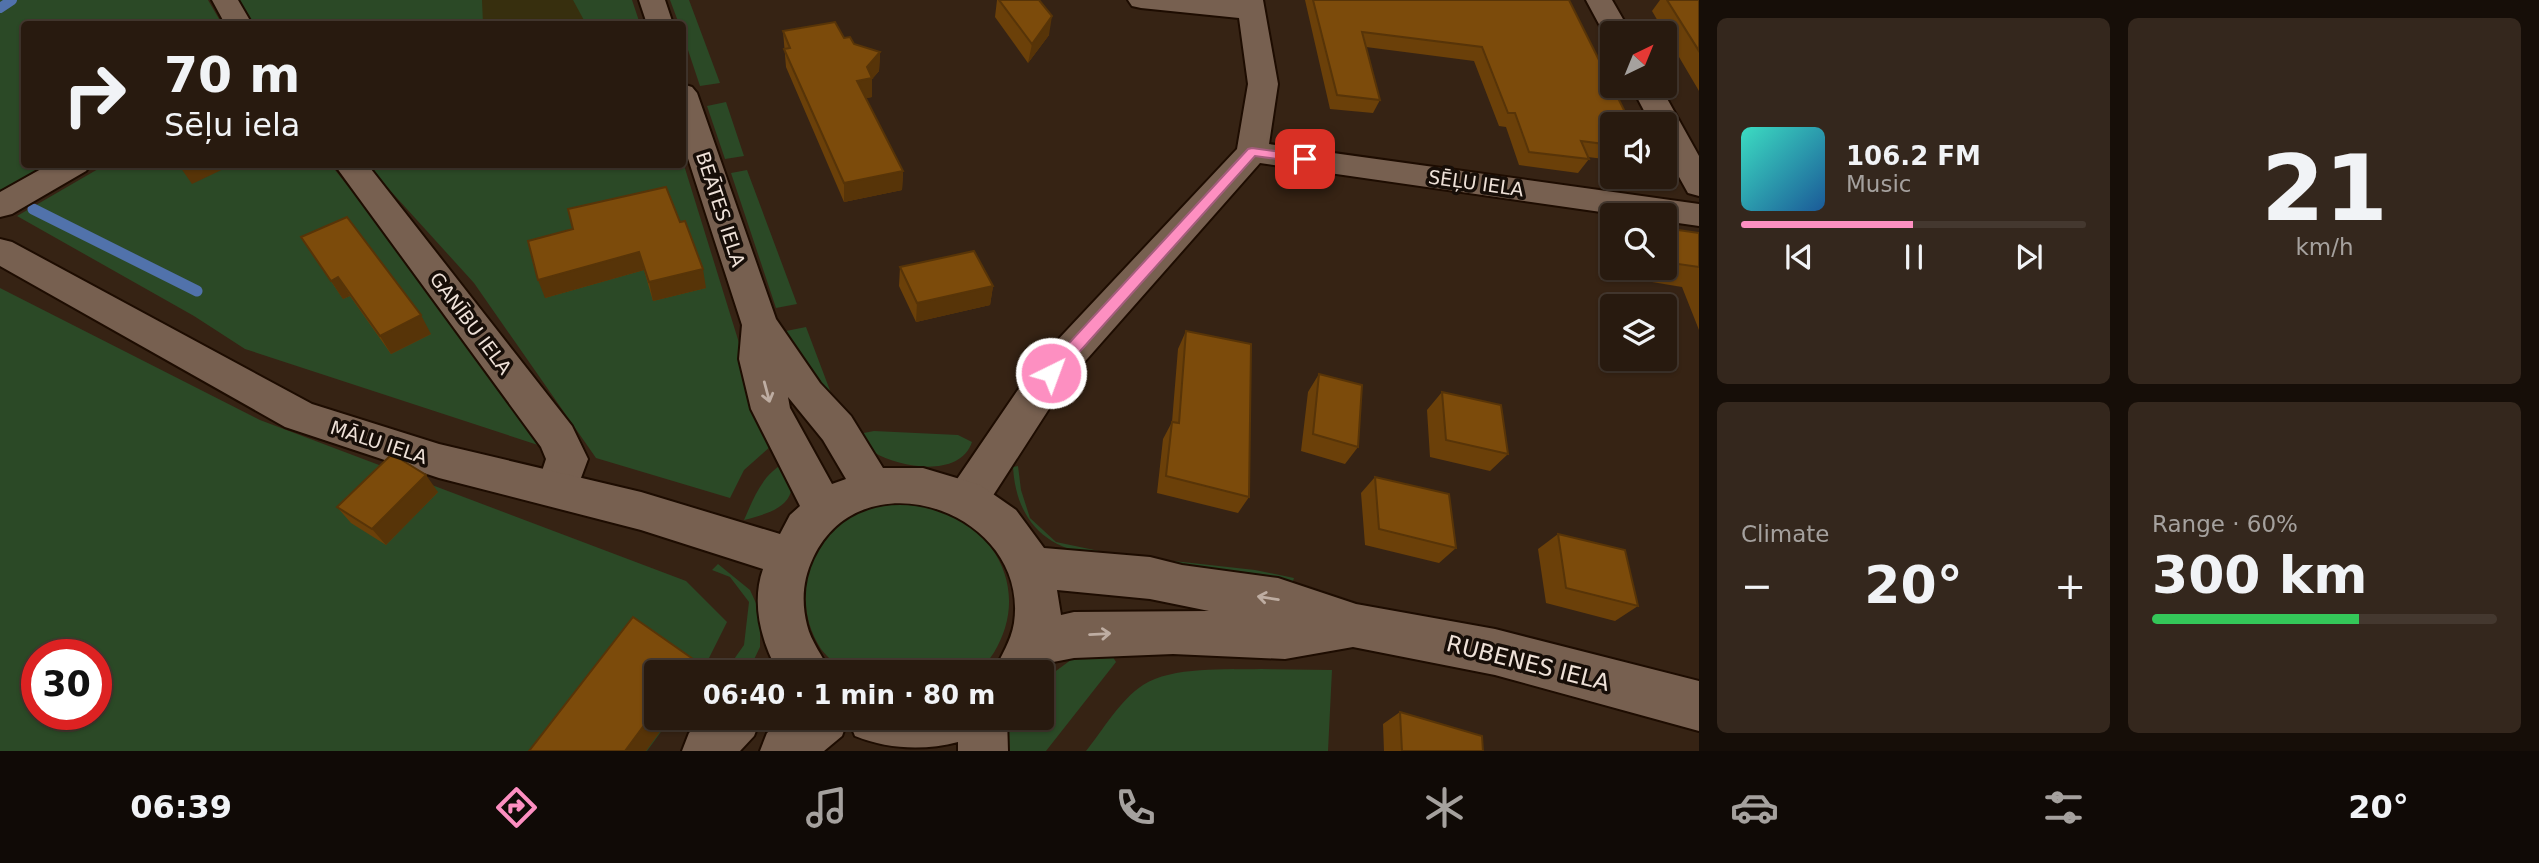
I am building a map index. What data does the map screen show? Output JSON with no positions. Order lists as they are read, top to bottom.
{
  "streets": {
    "street": [
      "SĒĻU IELA",
      "BEĀTES IELA",
      "GANĪBU IELA",
      "MĀLU IELA",
      "RUBENES IELA"
    ]
  },
  "crossings": [
    ["GANĪBU IELA", "MĀLU IELA"]
  ],
  "north": "top right",
  "page": {
    "tile": [
      ["21", "km/h"],
      "Climate",
      ["Range · 60%", "300 km"]
    ],
    "turn": ["70 m", "Sēļu iela"],
    "song": ["106.2 FM", "Music"],
    "heat": ["−", "20°", "+"],
    "limit": "30",
    "trip": "06:40 · 1 min · 80 m",
    "tabs": ["06:39", "20°"]
  }
}
